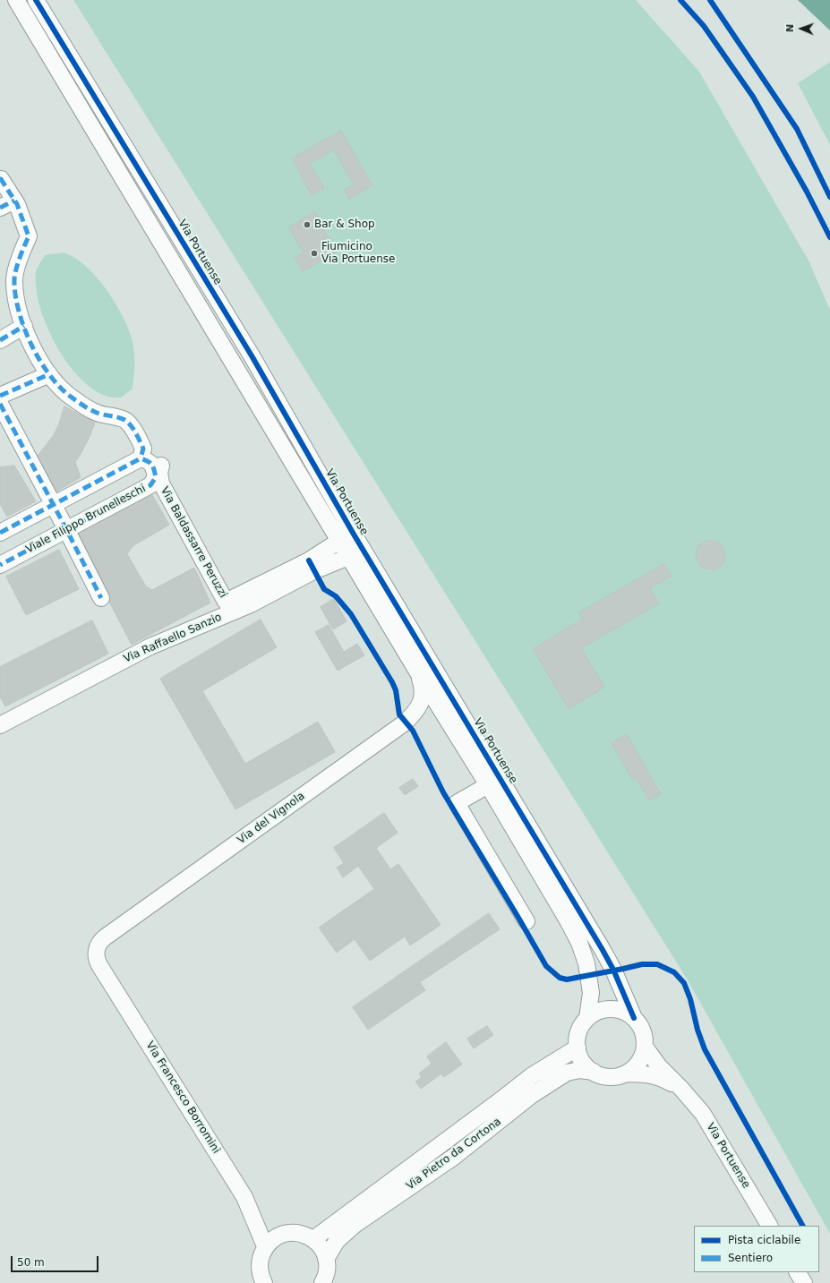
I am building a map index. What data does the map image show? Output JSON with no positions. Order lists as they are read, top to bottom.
{
  "streets": {
    "street": [
      "Via Portuense",
      "Viale Filippo Brunelleschi",
      "Via Baldassarre Peruzzi",
      "Via Raffaello Sanzio",
      "Via del Vignola",
      "Via Francesco Borromini",
      "Via Pietro da Cortona"
    ]
  },
  "crossings": [
    ["Via Portuense", "Via Pietro da Cortona"],
    ["Via del Vignola", "Via Francesco Borromini"]
  ],
  "places": ["Bar & Shop", "Fiumicino Via Portuense"],
  "legend": ["Pista ciclabile", "Sentiero"],
  "scale_bar": "50 m",
  "north": "left"
}
